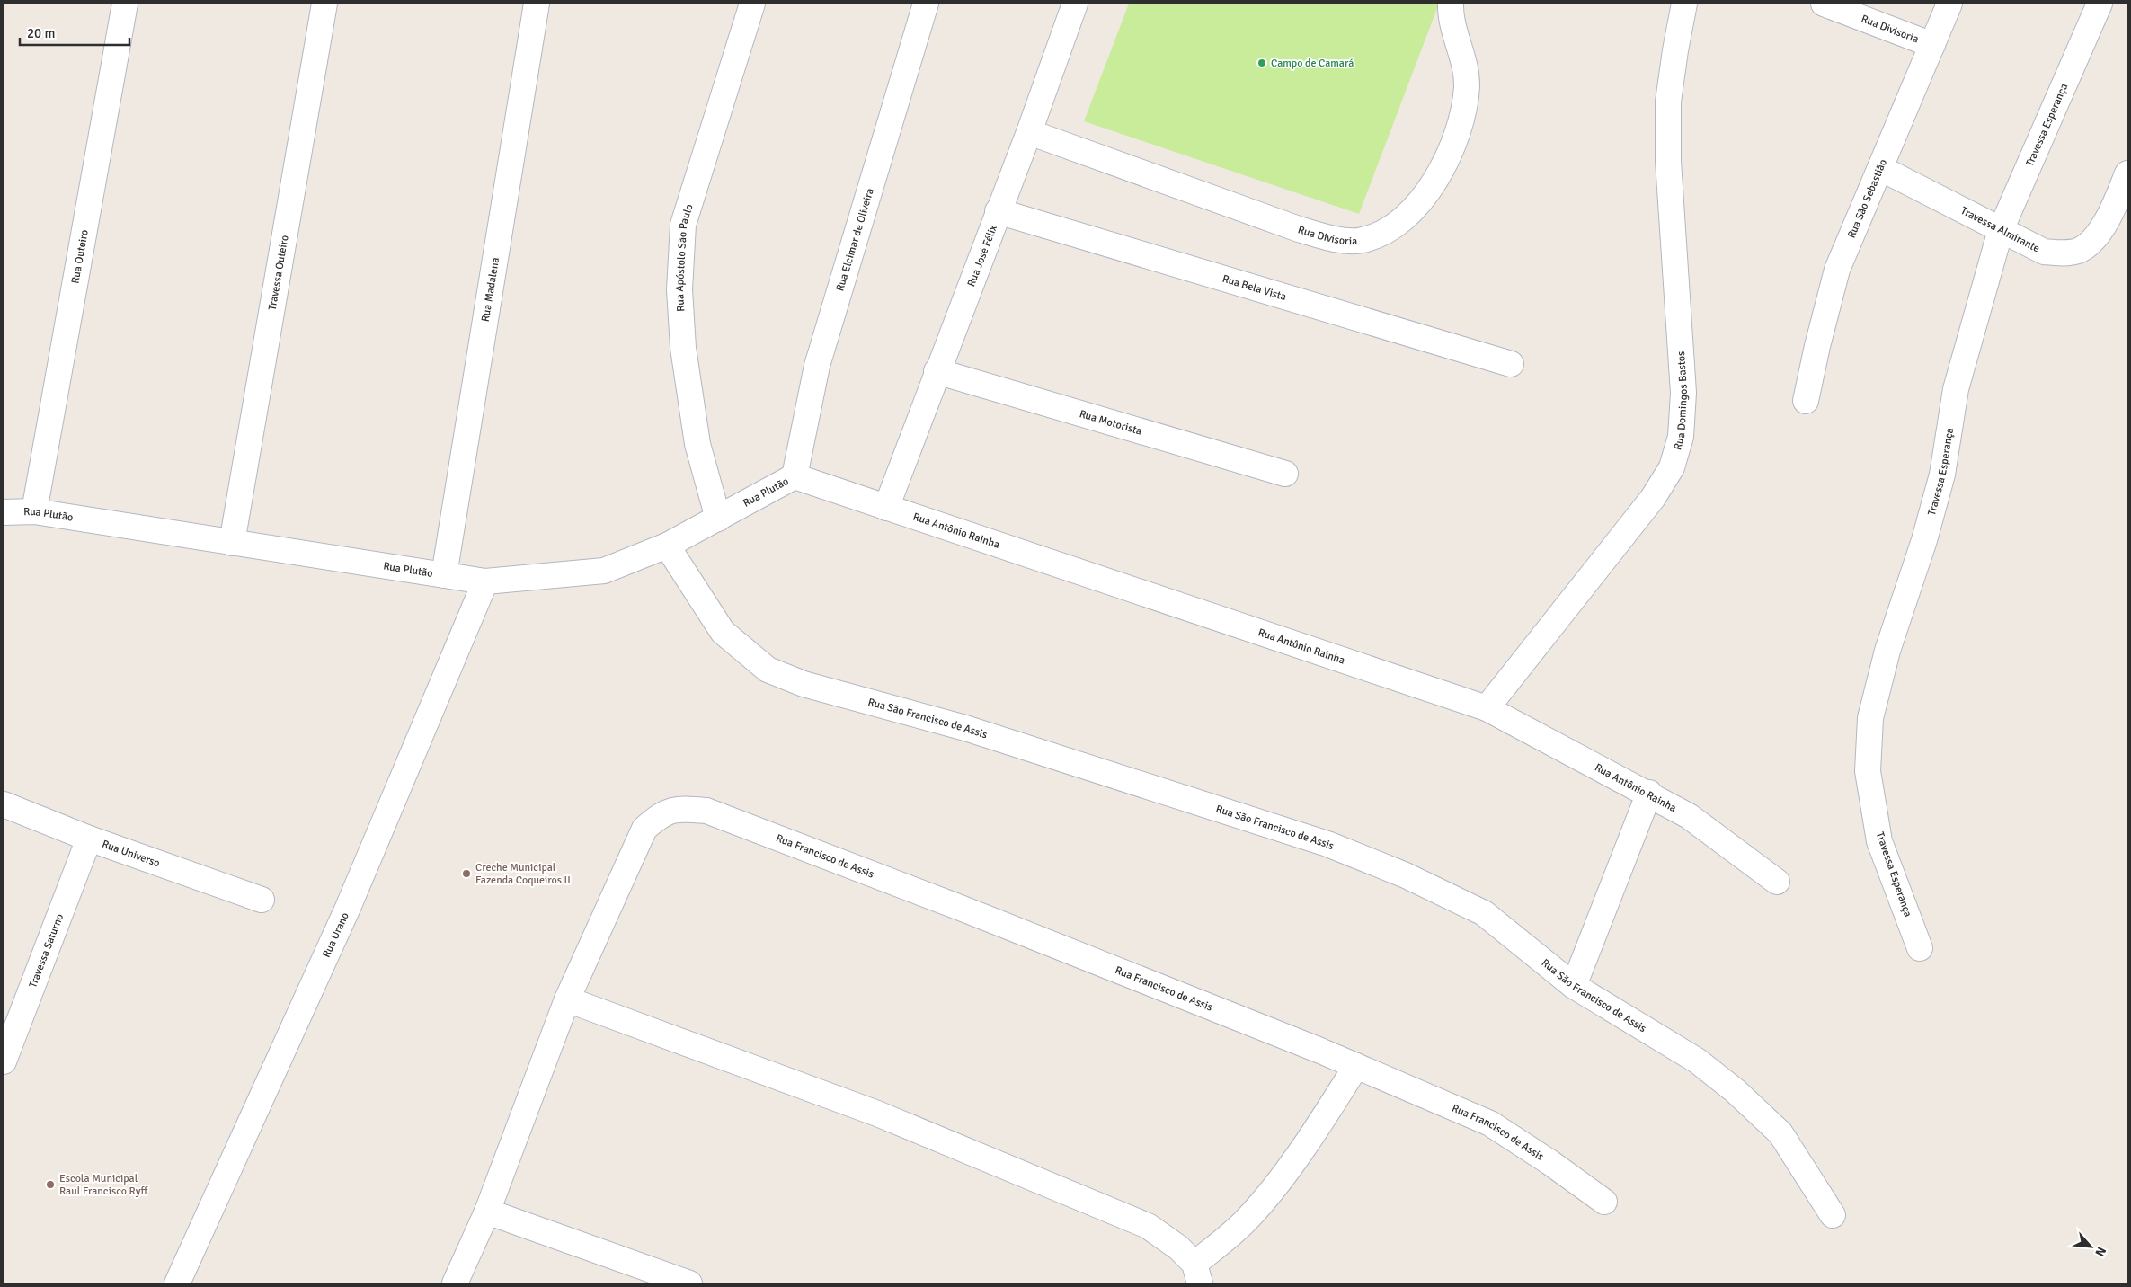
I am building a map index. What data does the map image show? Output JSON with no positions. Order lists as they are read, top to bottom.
{
  "streets": {
    "street": [
      "Rua Divisoria",
      "Travessa Esperança",
      "Rua São Sebastião",
      "Travessa Almirante",
      "Rua Elcimar de Oliveira",
      "Rua José Félix",
      "Rua Outeiro",
      "Rua Apóstolo São Paulo",
      "Travessa Outeiro",
      "Rua Bela Vista",
      "Rua Madalena",
      "Rua Domingos Bastos",
      "Rua Motorista",
      "Rua Plutão",
      "Rua Antônio Rainha",
      "Rua São Francisco de Assis",
      "Rua Universo",
      "Rua Francisco de Assis",
      "Rua Urano",
      "Travessa Saturno"
    ]
  },
  "crossings": [
    ["Rua Divisoria", "Rua São Sebastião"],
    ["Rua Divisoria", "Rua José Félix"],
    ["Travessa Esperança", "Travessa Almirante"],
    ["Rua São Sebastião", "Travessa Almirante"],
    ["Rua Elcimar de Oliveira", "Rua Plutão"],
    ["Rua Elcimar de Oliveira", "Rua Antônio Rainha"],
    ["Rua José Félix", "Rua Bela Vista"],
    ["Rua José Félix", "Rua Motorista"],
    ["Rua José Félix", "Rua Antônio Rainha"],
    ["Rua Outeiro", "Rua Plutão"],
    ["Rua Apóstolo São Paulo", "Rua Plutão"],
    ["Travessa Outeiro", "Rua Plutão"],
    ["Rua Madalena", "Rua Plutão"],
    ["Rua Domingos Bastos", "Rua Antônio Rainha"],
    ["Rua Plutão", "Rua Antônio Rainha"],
    ["Rua Plutão", "Rua São Francisco de Assis"],
    ["Rua Plutão", "Rua Urano"],
    ["Rua Universo", "Travessa Saturno"]
  ],
  "places": ["Campo de Camará", "Creche Municipal Fazenda Coqueiros II", "Escola Municipal Raul Francisco Ryff"],
  "scale_bar": "20 m",
  "north": "bottom right"
}
